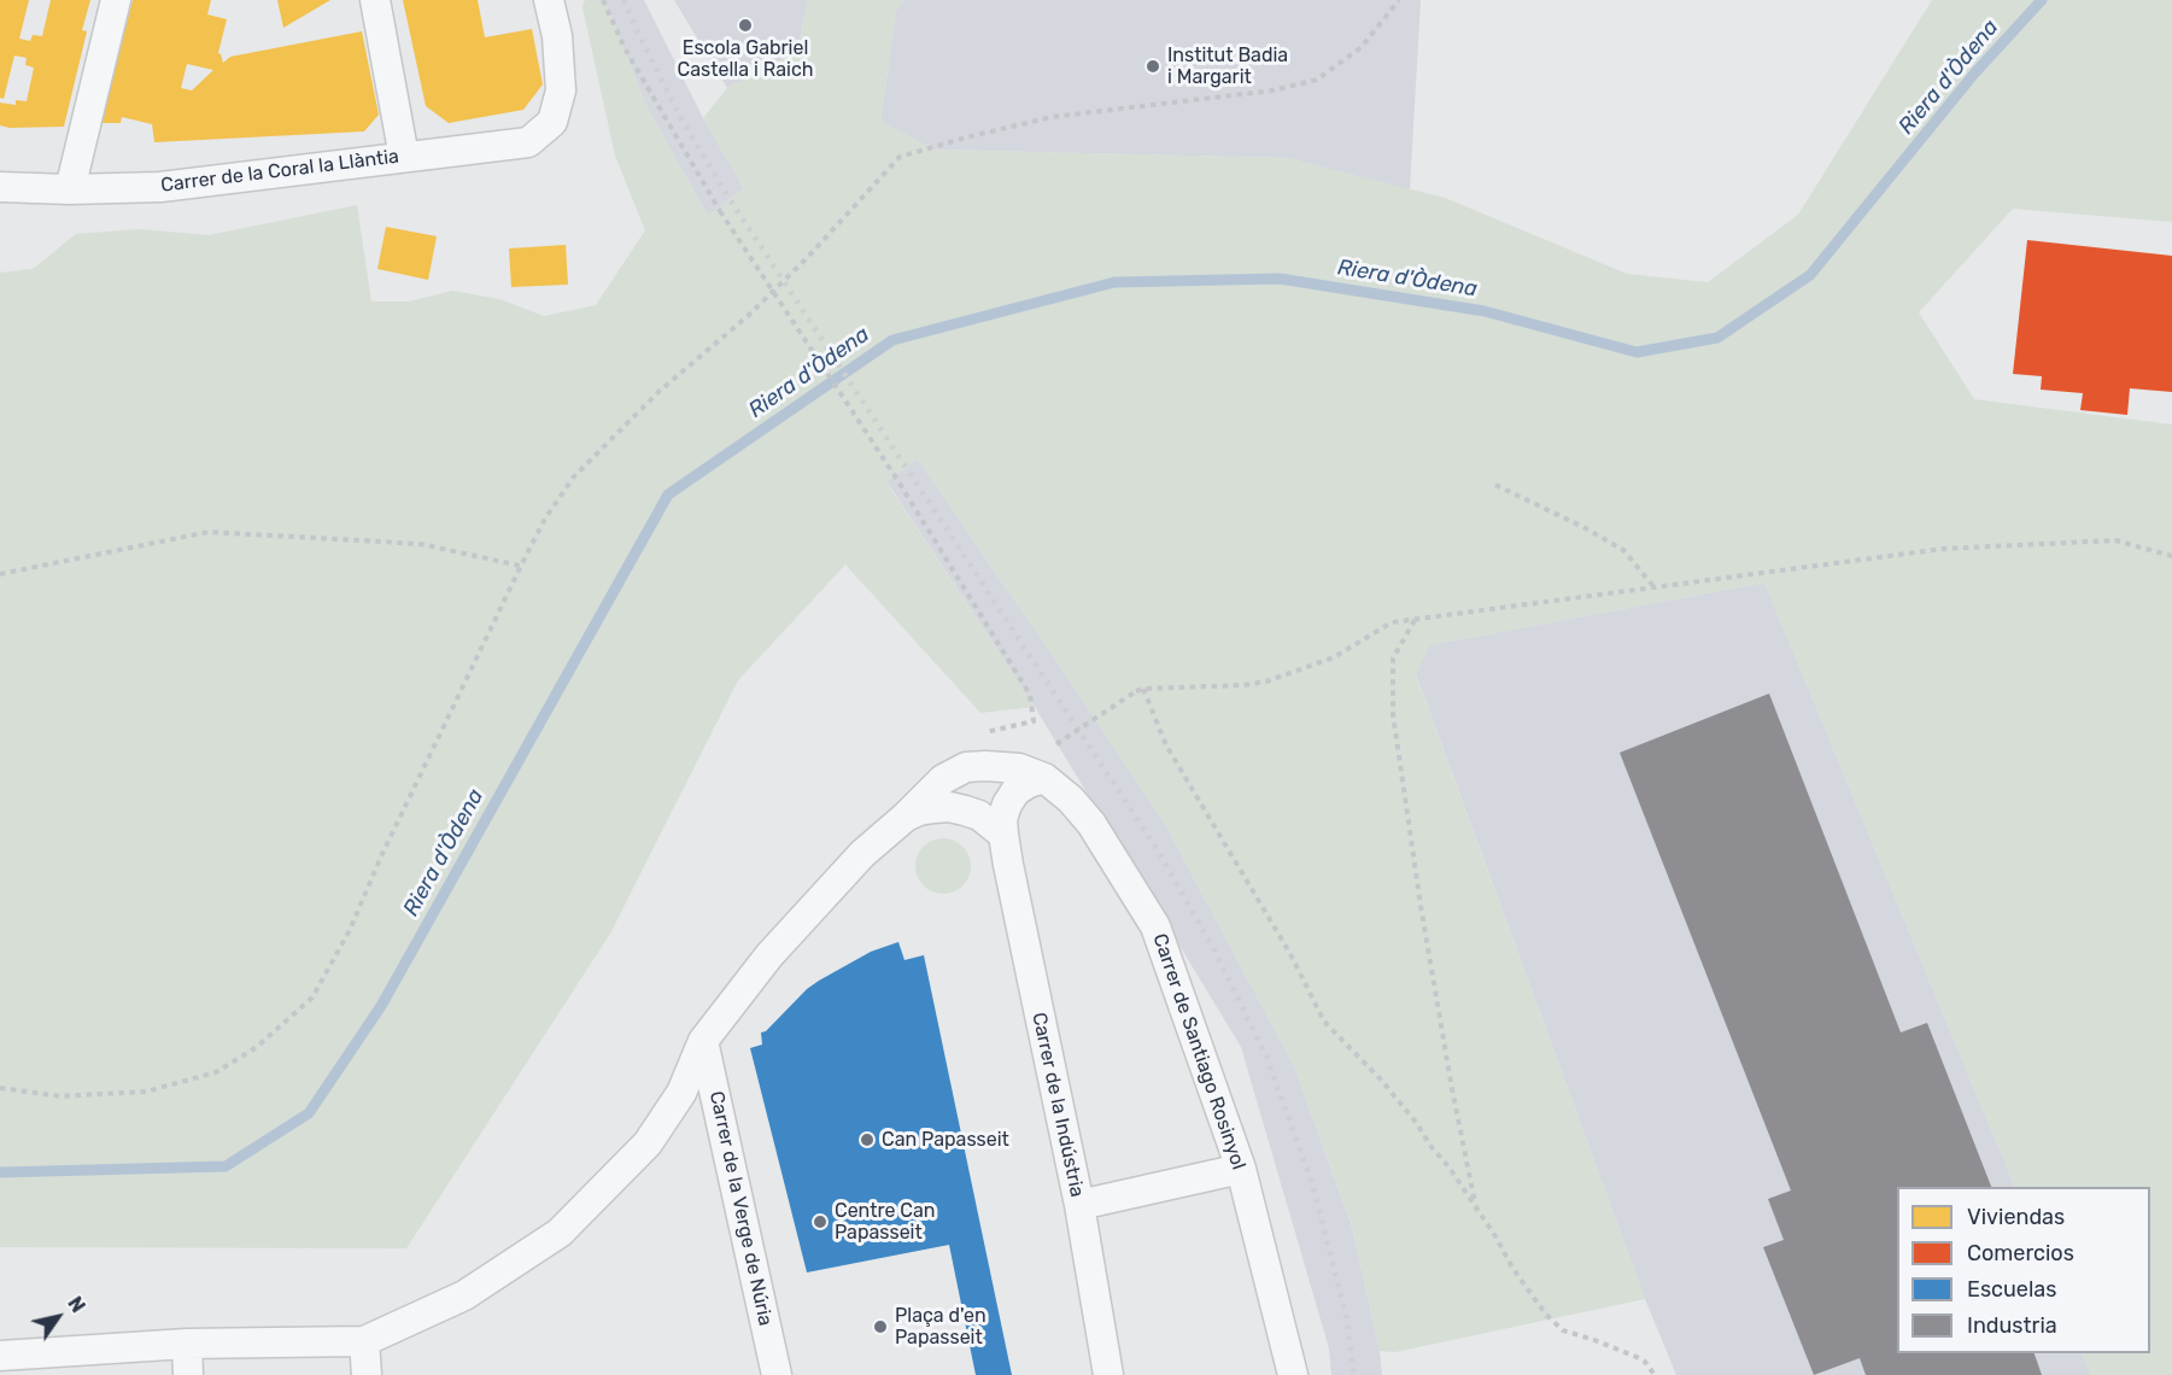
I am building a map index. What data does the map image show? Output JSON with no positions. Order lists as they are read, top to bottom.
{
  "streets": {
    "street": [
      "Carrer de la Coral la Llàntia",
      "Carrer de Santiago Rosinyol",
      "Carrer de la Indústria",
      "Carrer de la Verge de Núria"
    ]
  },
  "crossings": [
    ["Carrer de Santiago Rosinyol", "Carrer de la Indústria"],
    ["Carrer de Santiago Rosinyol", "Carrer de la Verge de Núria"]
  ],
  "water": ["Riera d'Òdena"],
  "places": [
    "Escola Gabriel Castella i Raich",
    "Institut Badia i Margarit",
    "Can Papasseit",
    "Centre Can Papasseit",
    "Plaça d'en Papasseit"
  ],
  "legend": [
    "Viviendas",
    "Comercios",
    "Escuelas",
    "Industria"
  ],
  "north": "top right"
}
